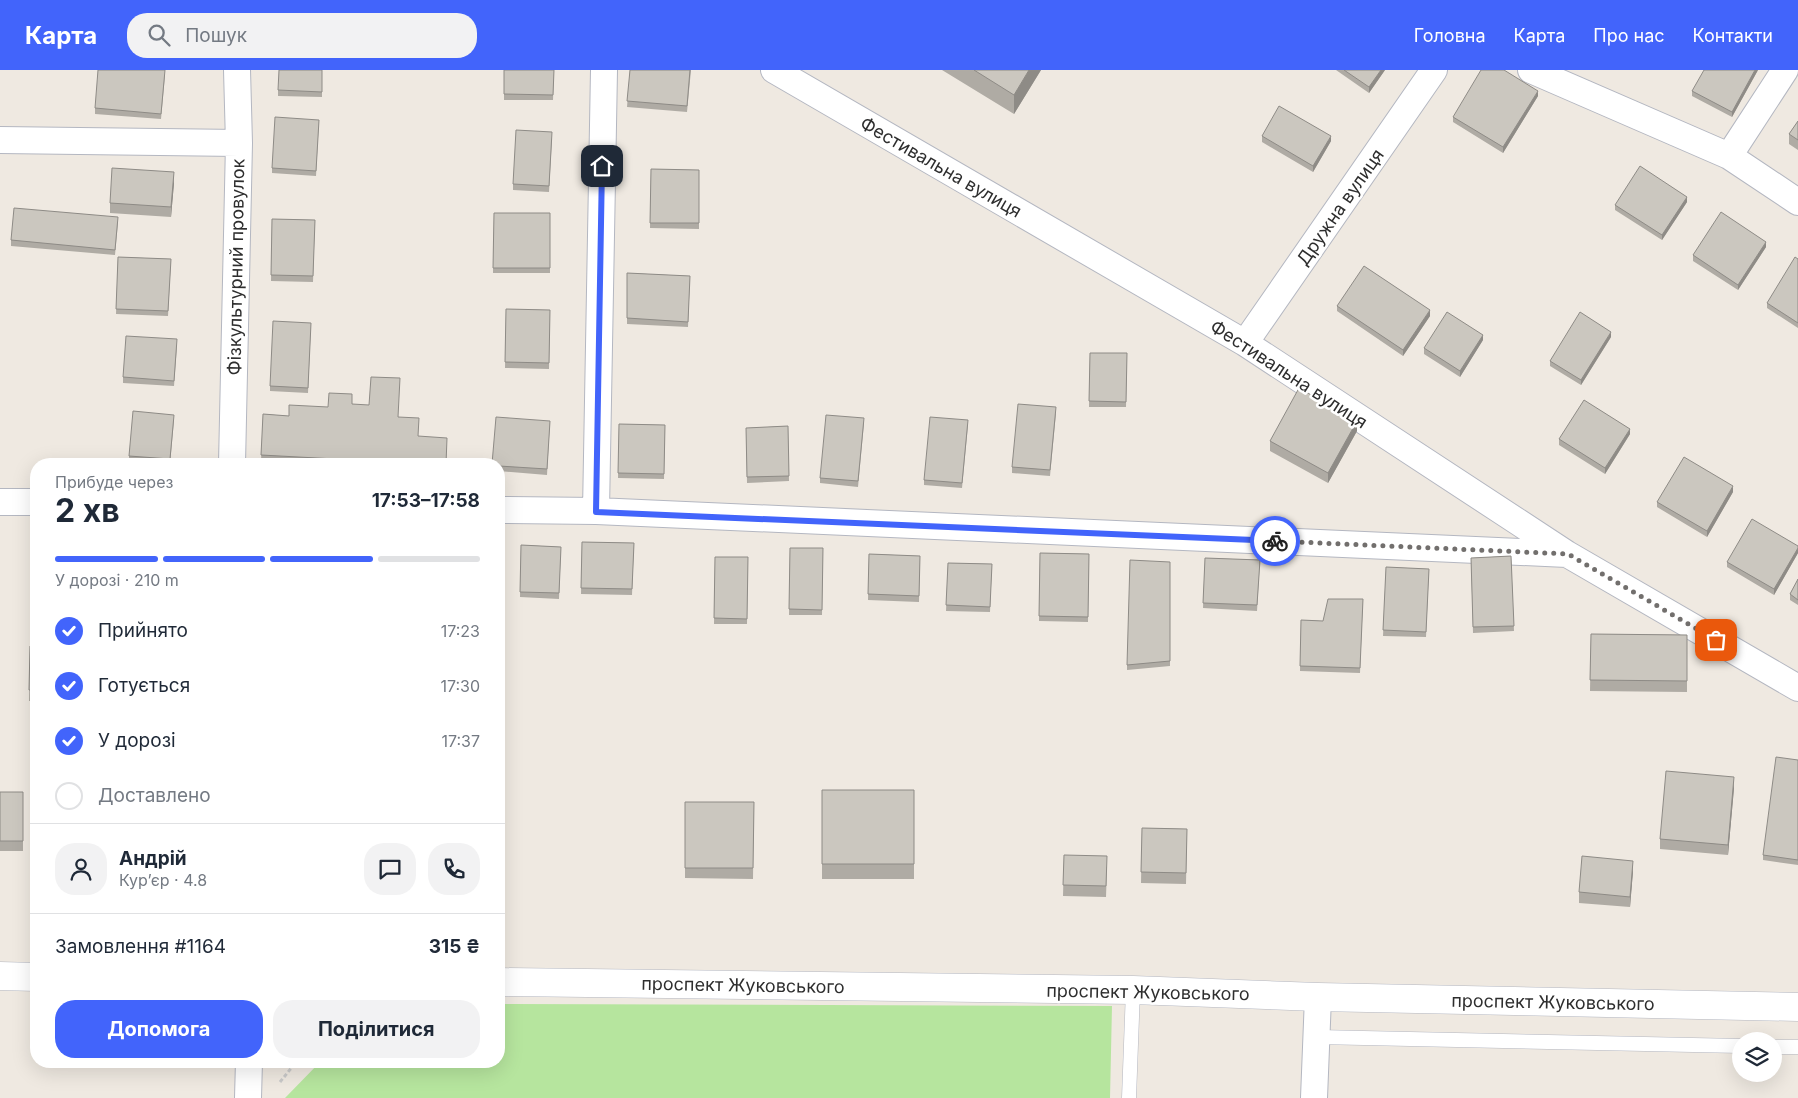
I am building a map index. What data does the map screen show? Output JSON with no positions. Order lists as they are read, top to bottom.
{
  "streets": {
    "street": [
      "Фестивальна вулиця",
      "Дружна вулиця",
      "Фізкультурний провулок",
      "проспект Жуковського"
    ]
  },
  "crossings": [
    ["Фестивальна вулиця", "Дружна вулиця"]
  ],
  "page": {
    "header": "Карта",
    "search": "Пошук",
    "nav": [
      "Головна",
      "Карта",
      "Про нас",
      "Контакти"
    ],
    "heading": ["2 хв", "Прибуде через", "17:53–17:58"],
    "panel": [
      "Андрій",
      "Кур’єр · 4.8",
      "Замовлення #1164",
      "315 ₴"
    ],
    "bar": "У дорозі · 210 m",
    "list": [
      ["Прийнято", "17:23"],
      ["Готується", "17:30"],
      ["У дорозі", "17:37"],
      "Доставлено"
    ],
    "buttons": ["Допомога", "Поділитися"]
  }
}
